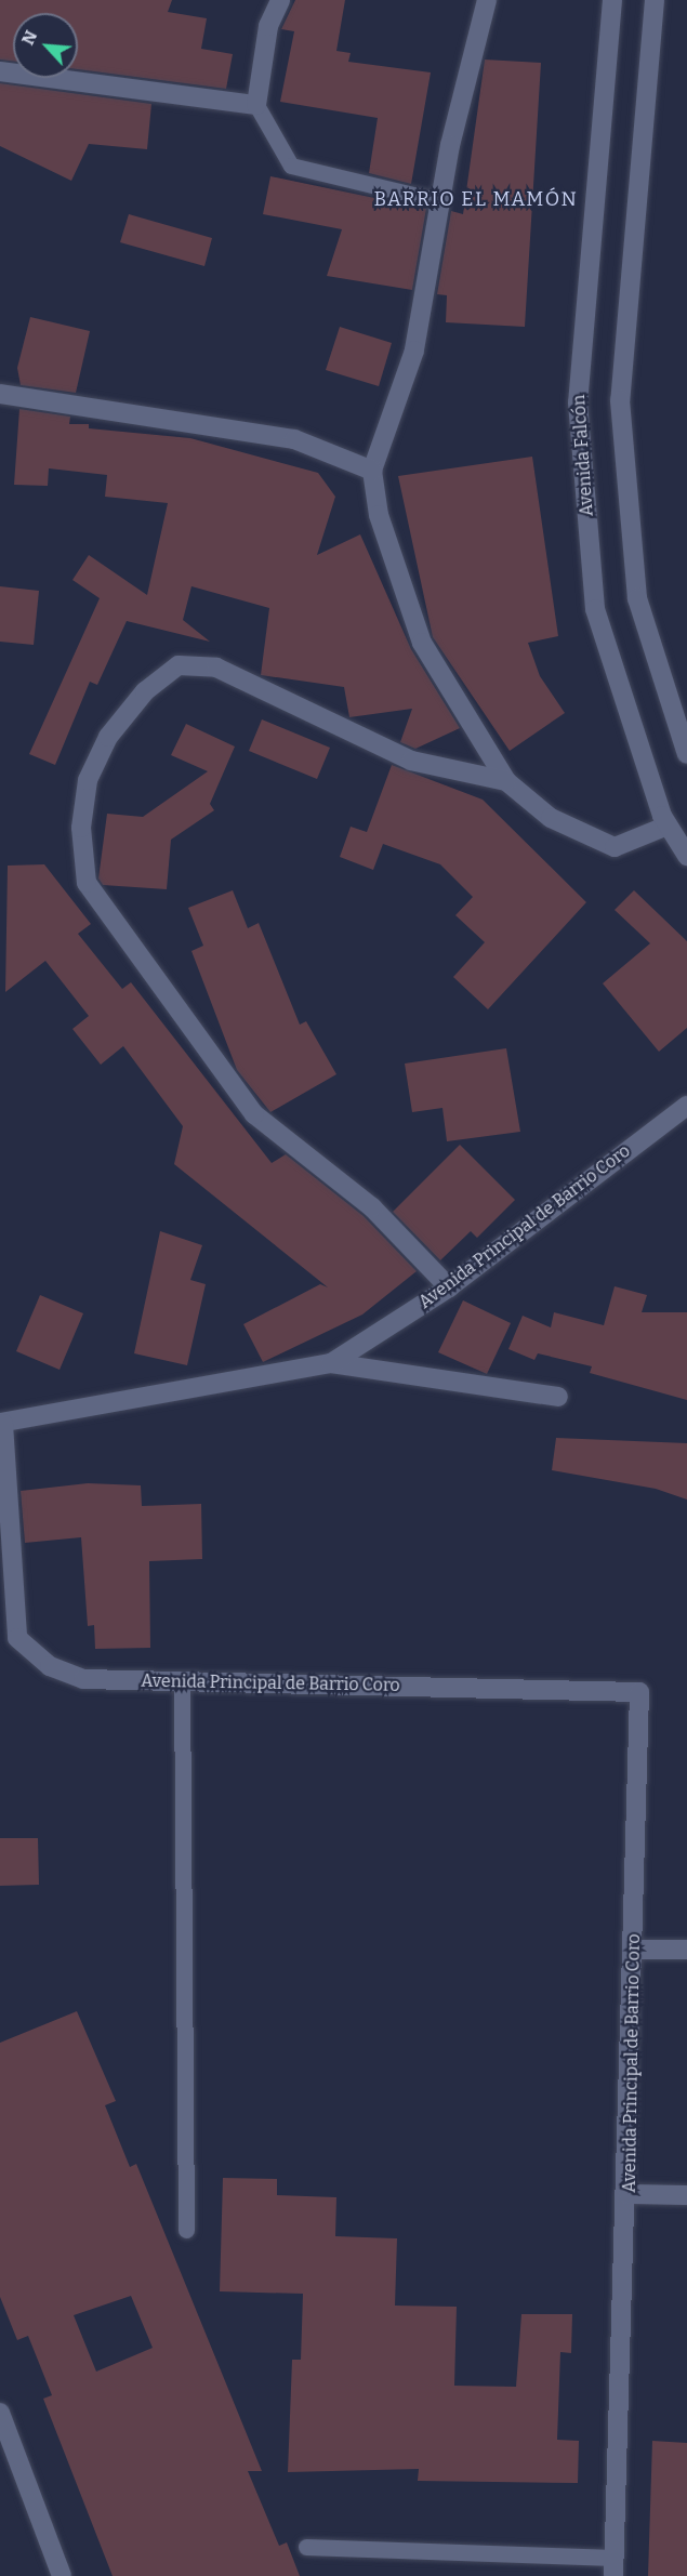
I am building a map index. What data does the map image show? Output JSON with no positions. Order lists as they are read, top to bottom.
{
  "streets": {
    "street": ["Avenida Falcón", "Avenida Principal de Barrio Coro"]
  },
  "districts": ["BARRIO EL MAMÓN"],
  "north": "top left"
}
